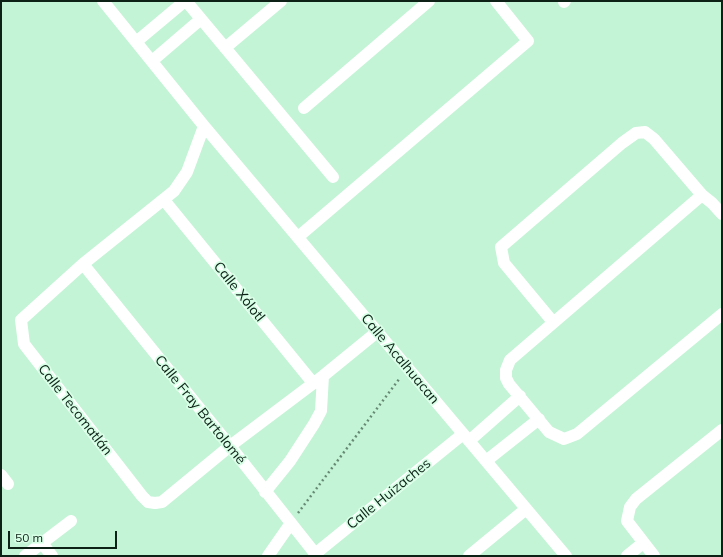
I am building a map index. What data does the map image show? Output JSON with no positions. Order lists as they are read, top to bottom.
{
  "streets": {
    "street": [
      "Calle Xólotl",
      "Calle Acalhuacan",
      "Calle Tecomatlán",
      "Calle Fray Bartolomé",
      "Calle Huizaches"
    ]
  },
  "crossings": [
    ["Calle Acalhuacan", "Calle Huizaches"],
    ["Calle Tecomatlán", "Calle Fray Bartolomé"],
    ["Calle Fray Bartolomé", "Calle Huizaches"]
  ],
  "scale_bar": "50 m"
}
